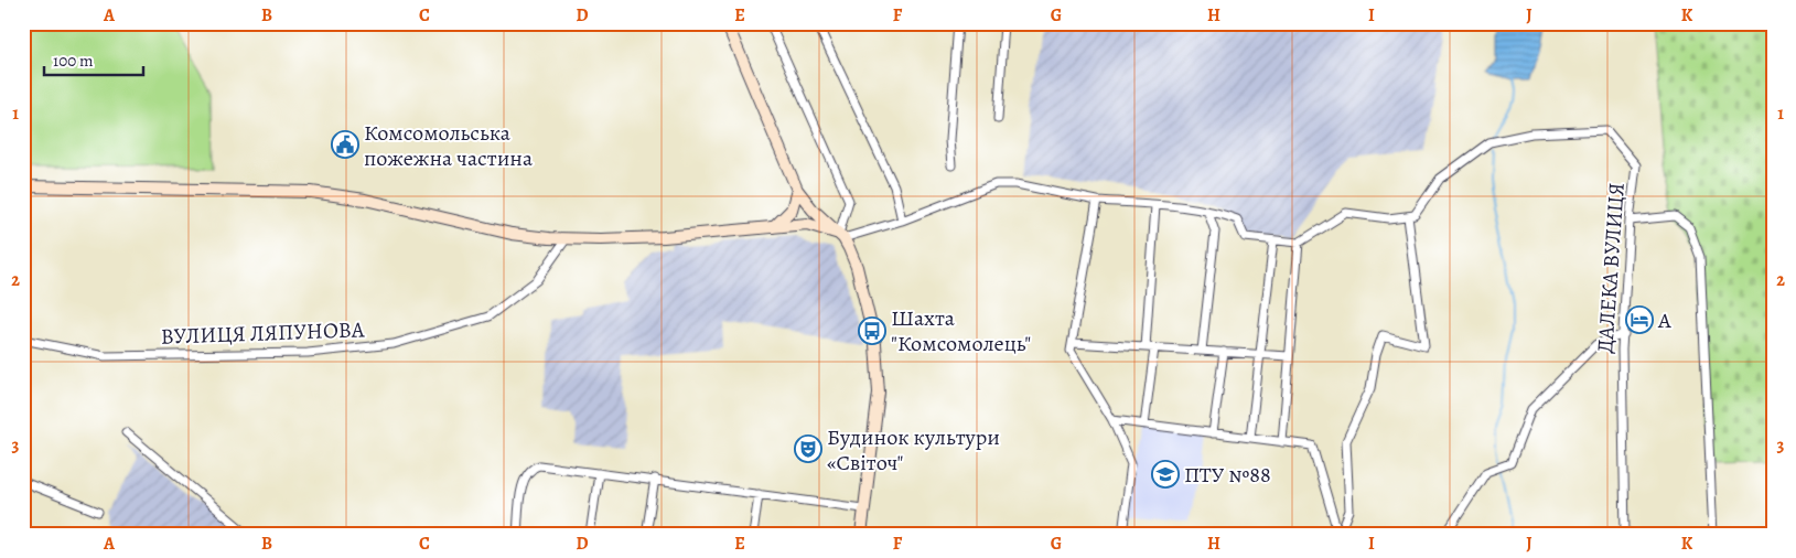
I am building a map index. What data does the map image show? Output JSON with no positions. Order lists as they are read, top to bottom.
{
  "streets": {
    "street": ["ДАЛЕКА ВУЛИЦЯ", "ВУЛИЦЯ ЛЯПУНОВА"]
  },
  "places": {
    "public building": ["Комсомольська пожежна частина"],
    "hotel": ["А"],
    "bus stop": ["Шахта \"Комсомолець\""],
    "theatre": ["Будинок культури «Світоч\""],
    "school or university": ["ПТУ №88"]
  },
  "scale_bar": "100 m",
  "grid": {
    "columns": [
      "A",
      "B",
      "C",
      "D",
      "E",
      "F",
      "G",
      "H",
      "I",
      "J",
      "K"
    ],
    "rows": ["1", "2", "3"]
  }
}
